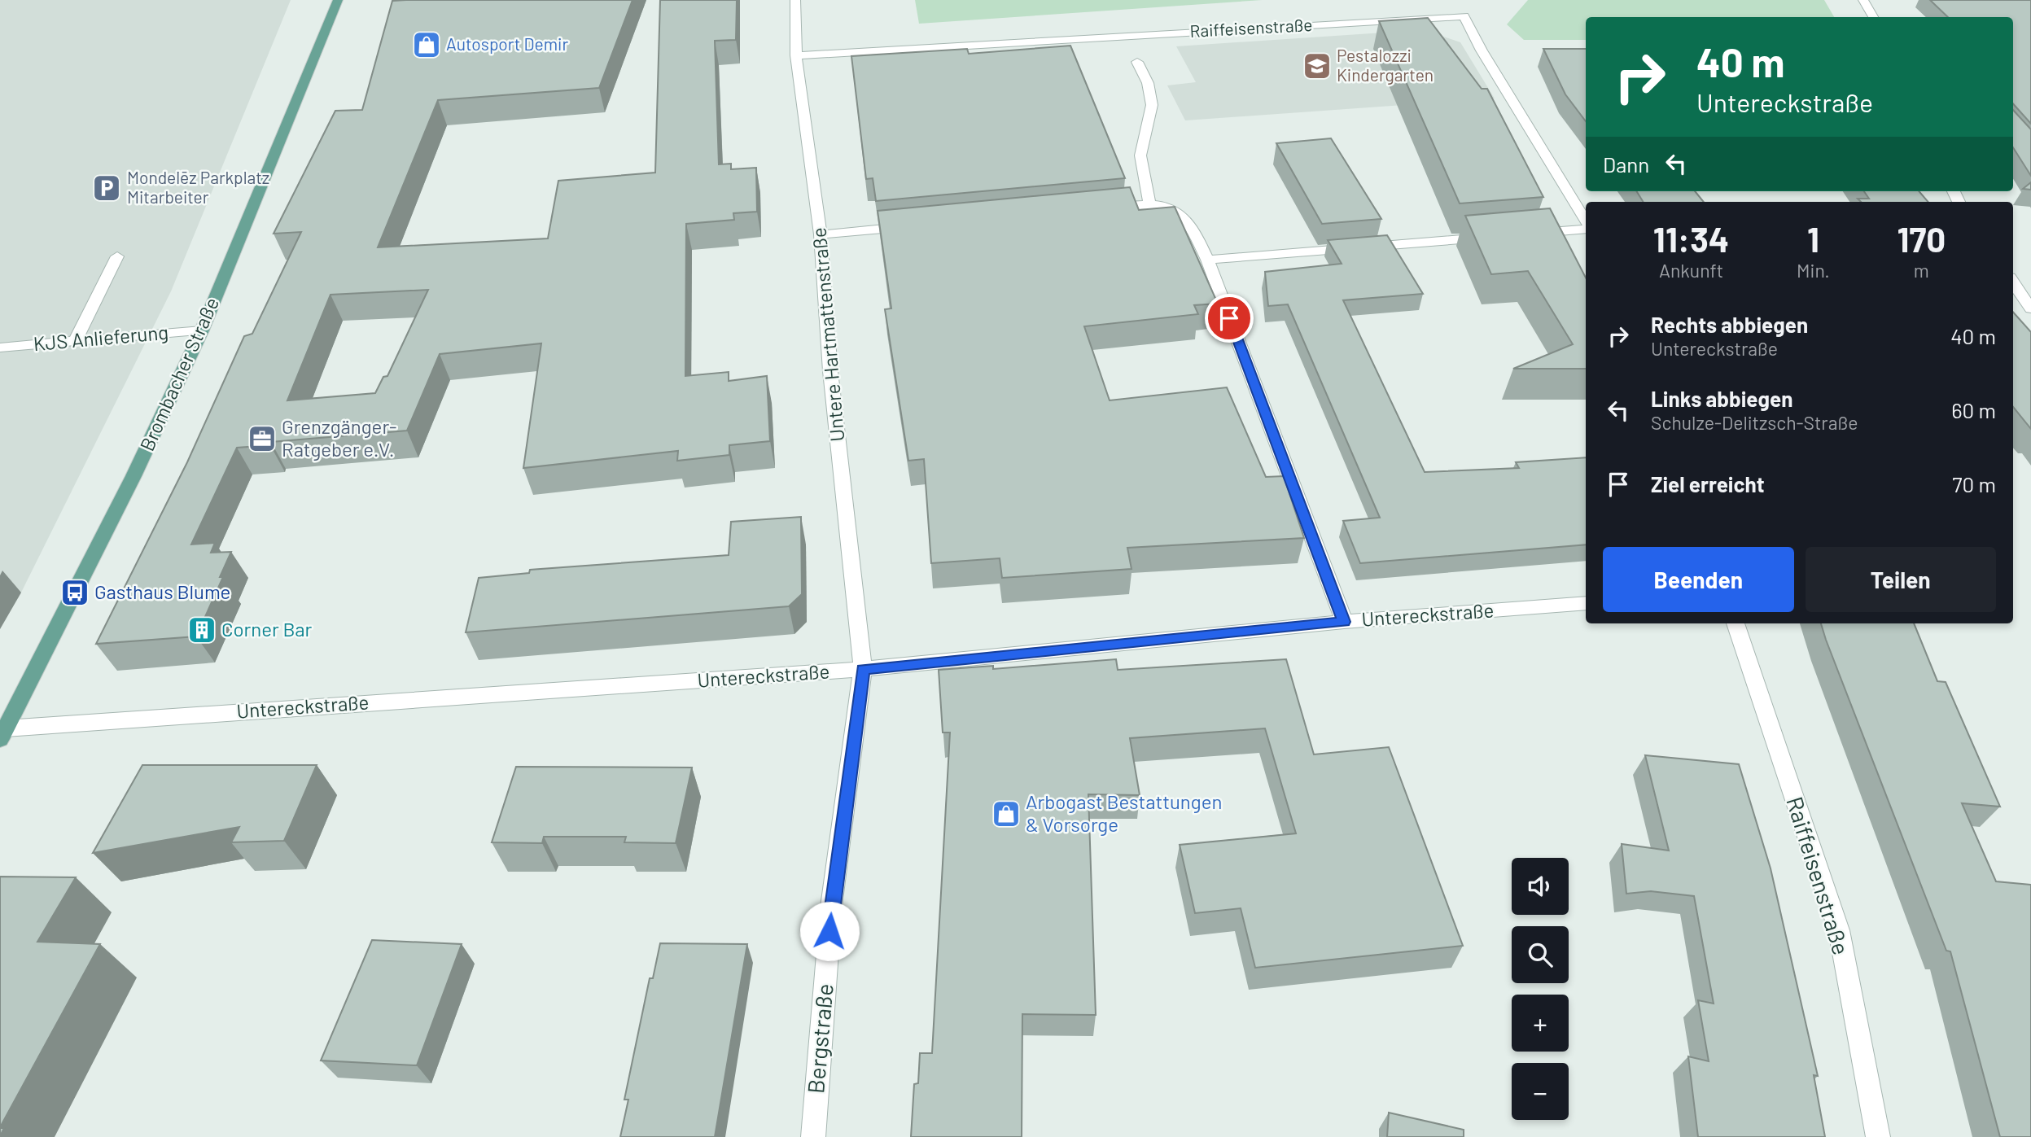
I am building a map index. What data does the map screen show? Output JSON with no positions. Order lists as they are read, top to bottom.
{
  "streets": {
    "main road": ["Brombacher Straße"],
    "street": [
      "Raiffeisenstraße",
      "Untere Hartmattenstraße",
      "KJS Anlieferung",
      "Untereckstraße",
      "Bergstraße"
    ]
  },
  "crossings": [
    ["Raiffeisenstraße", "Untere Hartmattenstraße"],
    ["Untere Hartmattenstraße", "Untereckstraße"],
    ["Untere Hartmattenstraße", "Bergstraße"],
    ["KJS Anlieferung", "Brombacher Straße"],
    ["Brombacher Straße", "Untereckstraße"],
    ["Untereckstraße", "Bergstraße"]
  ],
  "places": {
    "shop": ["Autosport Demir", "Arbogast Bestattungen & Vorsorge"],
    "school or university": ["Pestalozzi Kindergarten"],
    "parking": ["Mondelēz Parkplatz Mitarbeiter"],
    "office": ["Grenzgänger- Ratgeber e.V."],
    "bus stop": ["Gasthaus Blume"],
    "building": ["Corner Bar"]
  },
  "page": {
    "turn": ["40 m", "Untereckstraße"],
    "then": "Dann",
    "eta": [
      "11:34",
      "Ankunft",
      "1",
      "Min.",
      "170",
      "m"
    ],
    "list": [
      {
        "name": "Rechts abbiegen",
        "note": "Untereckstraße",
        "value": "40 m"
      },
      {
        "name": "Links abbiegen",
        "note": "Schulze-Delitzsch-Straße",
        "value": "60 m"
      },
      {
        "name": "Ziel erreicht",
        "value": "70 m"
      }
    ],
    "buttons": ["Beenden", "Teilen"],
    "map_buttons": ["+", "−"]
  }
}
